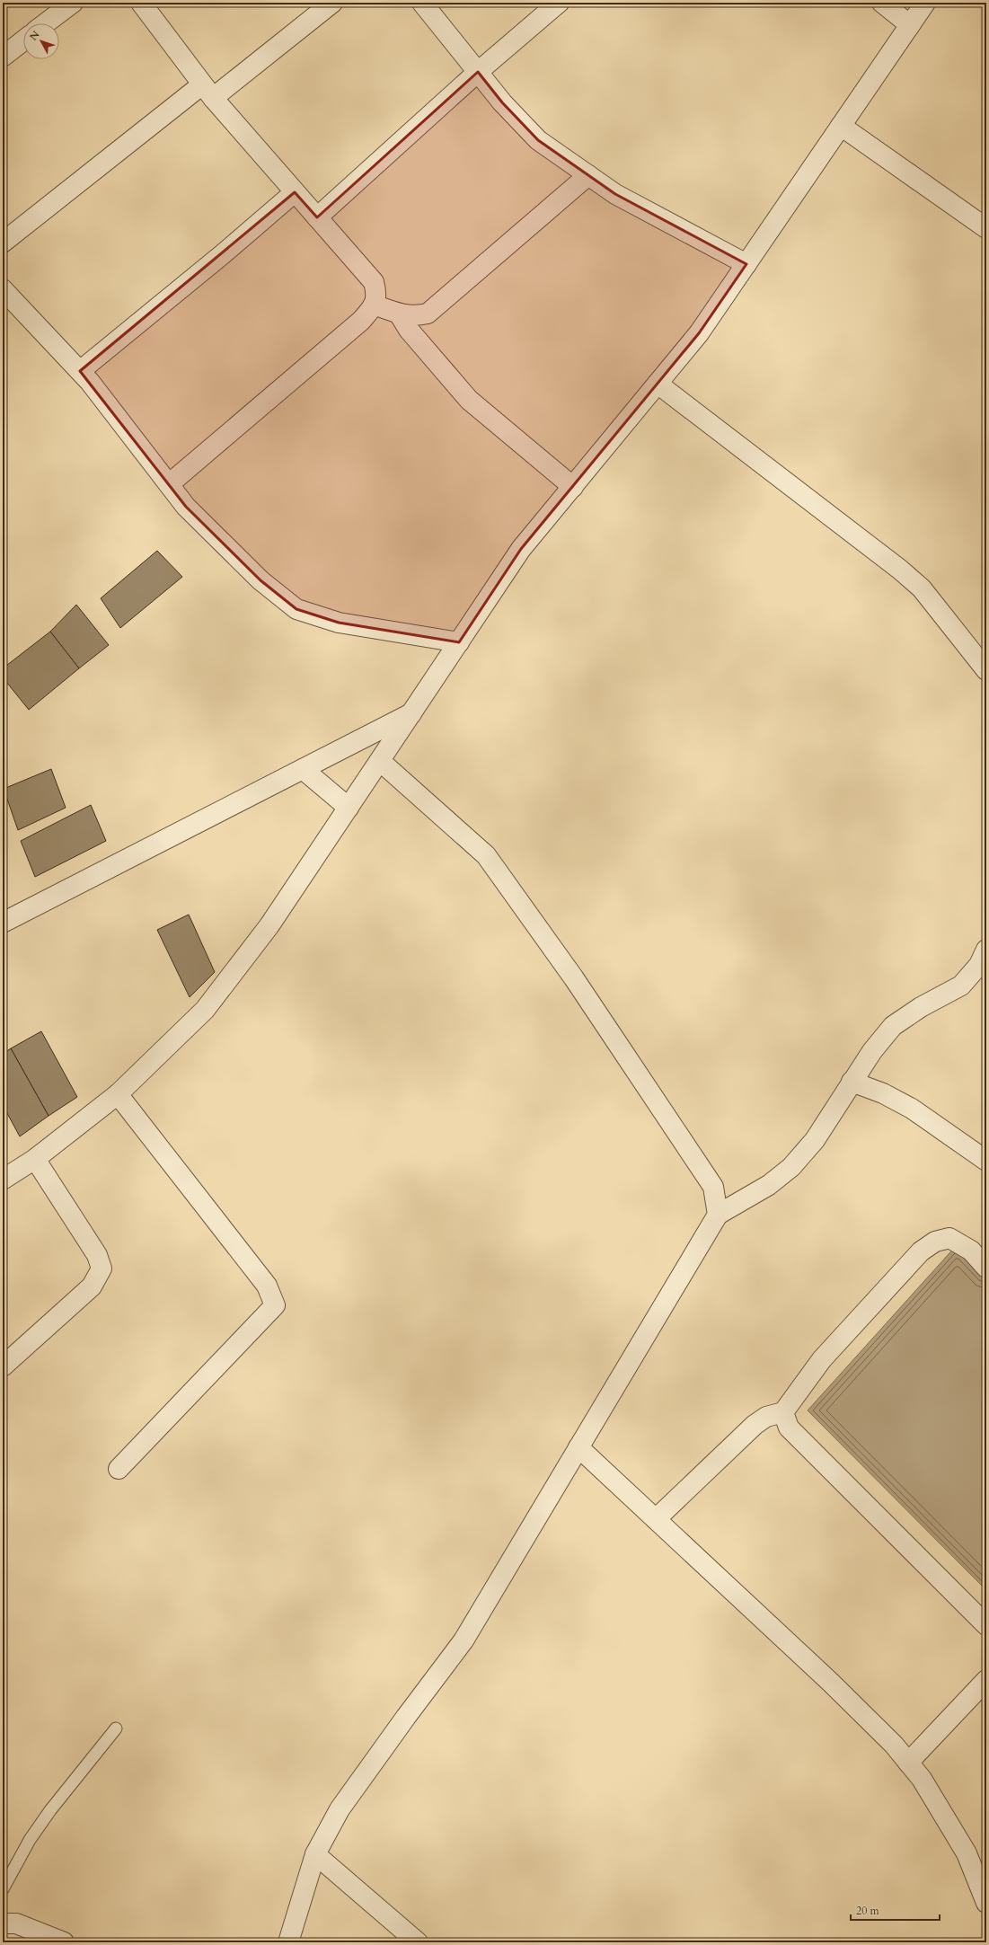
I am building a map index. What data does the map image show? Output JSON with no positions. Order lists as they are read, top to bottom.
{
  "scale_bar": "20 m",
  "north": "top left"
}
